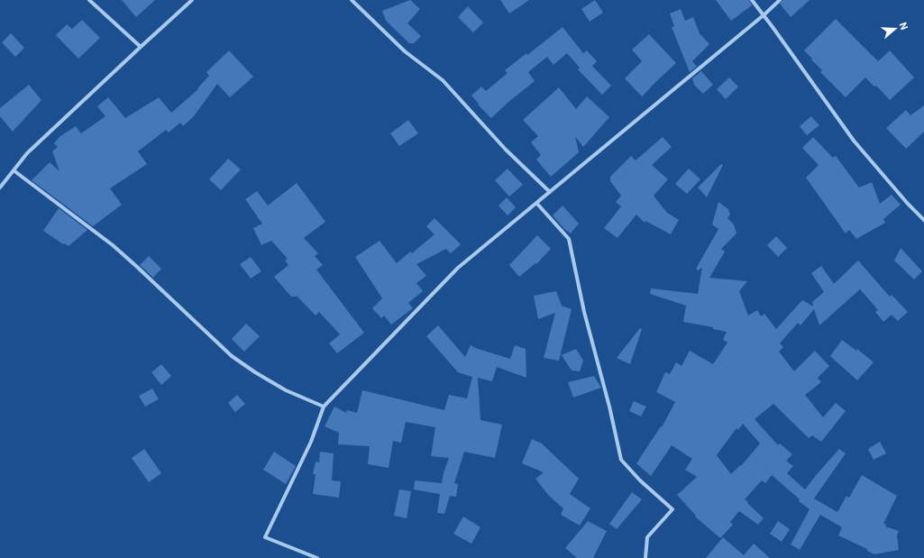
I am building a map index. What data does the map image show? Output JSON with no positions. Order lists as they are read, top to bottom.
{
  "north": "right"
}
